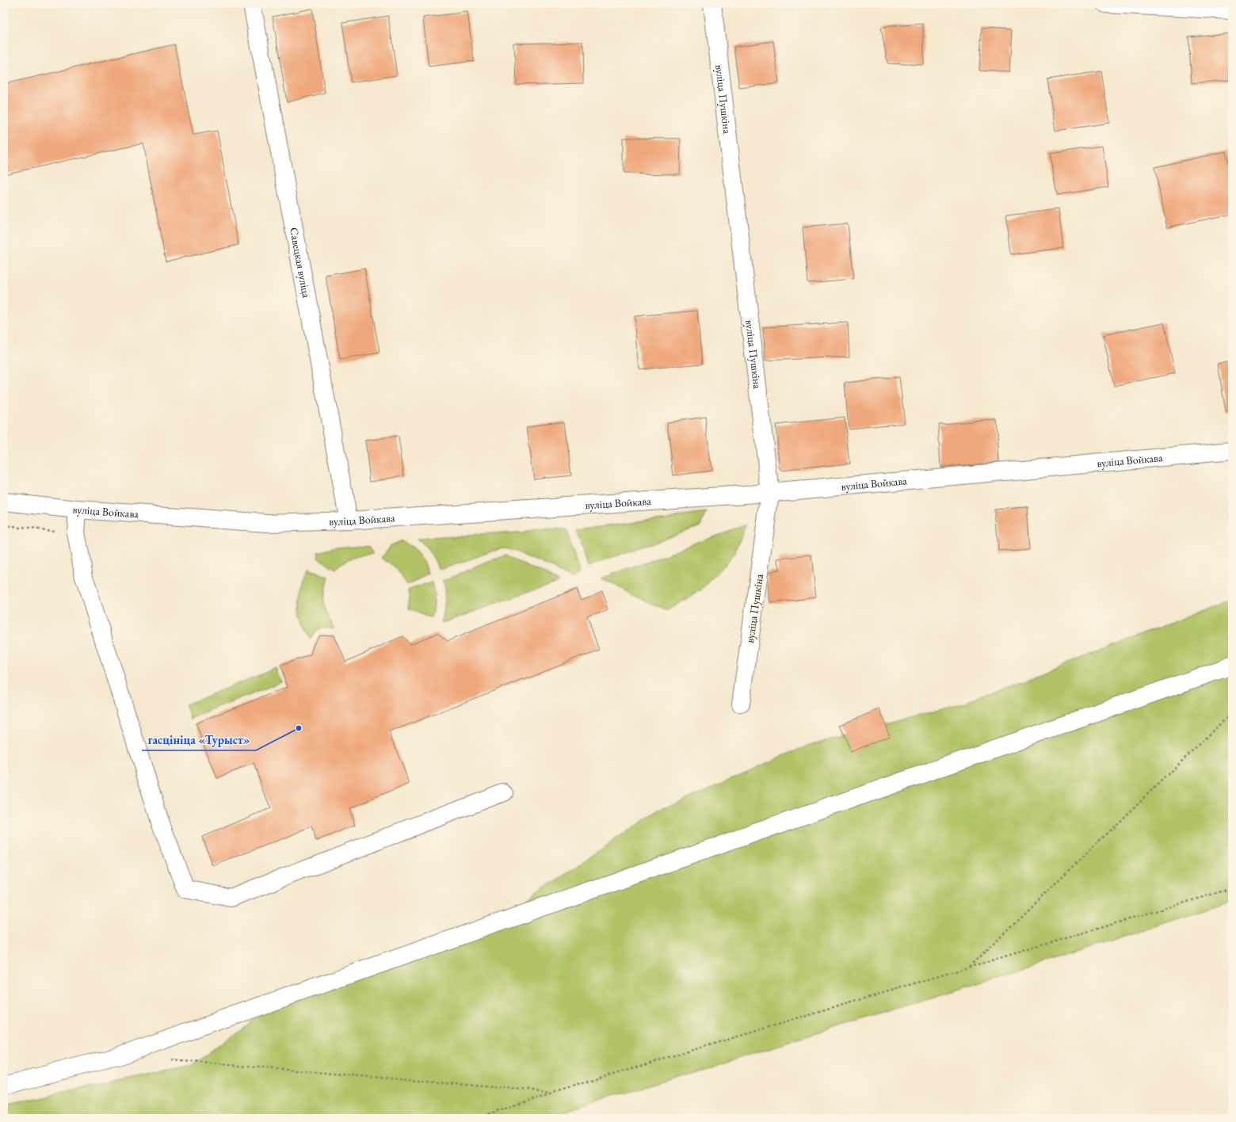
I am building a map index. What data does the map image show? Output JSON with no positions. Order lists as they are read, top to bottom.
{
  "streets": {
    "street": ["вуліца Пушкіна", "Савецкая вуліца", "вуліца Войкава"]
  },
  "crossings": [
    ["вуліца Пушкіна", "вуліца Войкава"],
    ["Савецкая вуліца", "вуліца Войкава"]
  ],
  "places": ["гасцініца «Турыст»"]
}
